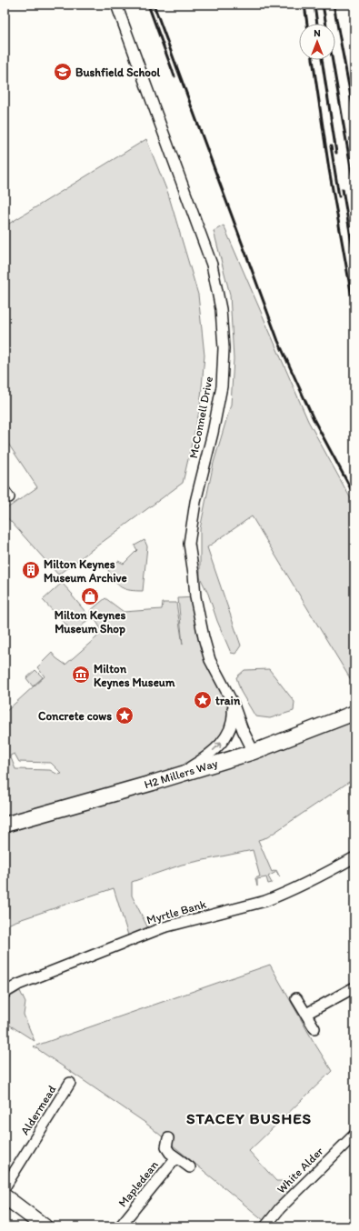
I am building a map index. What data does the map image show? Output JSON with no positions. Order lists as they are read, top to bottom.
{
  "streets": {
    "street": [
      "McConnell Drive",
      "H2 Millers Way",
      "Myrtle Bank",
      "Aldermead",
      "White Alder",
      "Mapledean"
    ]
  },
  "crossings": [
    ["McConnell Drive", "H2 Millers Way"]
  ],
  "districts": ["STACEY BUSHES"],
  "places": {
    "school or university": ["Bushfield School"],
    "building": ["Milton Keynes Museum Archive"],
    "shop": ["Milton Keynes Museum Shop"],
    "museum": ["Milton Keynes Museum"],
    "place": ["train", "Concrete cows"]
  },
  "north": "top"
}
